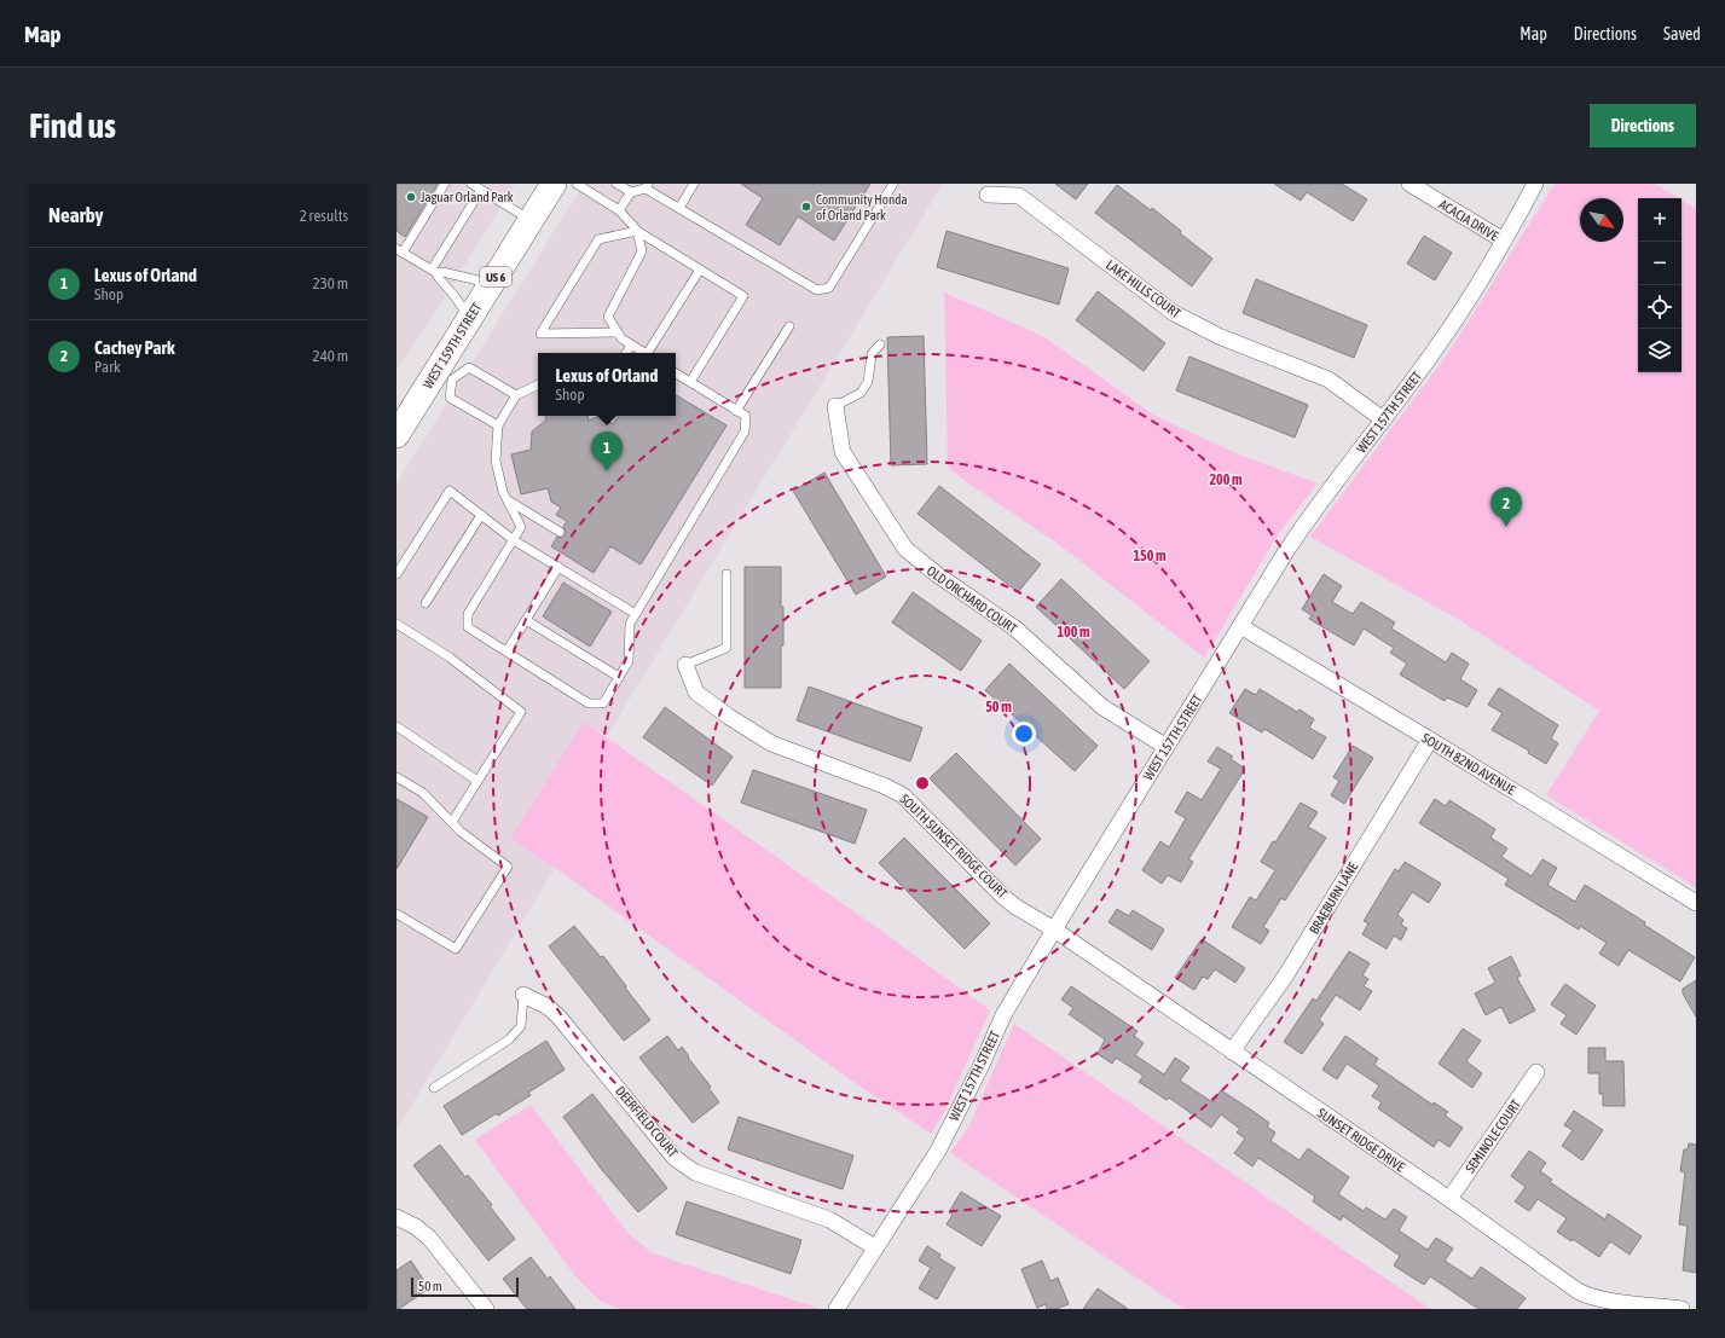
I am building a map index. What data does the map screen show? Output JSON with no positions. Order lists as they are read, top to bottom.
{
  "streets": {
    "main road": ["US 6", "WEST 159TH STREET"],
    "street": [
      "ACACIA DRIVE",
      "LAKE HILLS COURT",
      "WEST 157TH STREET",
      "OLD ORCHARD COURT",
      "SOUTH 82ND AVENUE",
      "SOUTH SUNSET RIDGE COURT",
      "BRAEBURN LANE",
      "DEERFIELD COURT",
      "SEMINOLE COURT",
      "SUNSET RIDGE DRIVE"
    ]
  },
  "crossings": [
    ["ACACIA DRIVE", "WEST 157TH STREET"],
    ["LAKE HILLS COURT", "WEST 157TH STREET"],
    ["WEST 157TH STREET", "OLD ORCHARD COURT"],
    ["WEST 157TH STREET", "SOUTH 82ND AVENUE"],
    ["WEST 157TH STREET", "SOUTH SUNSET RIDGE COURT"],
    ["WEST 157TH STREET", "DEERFIELD COURT"],
    ["WEST 157TH STREET", "SUNSET RIDGE DRIVE"],
    ["SOUTH 82ND AVENUE", "BRAEBURN LANE"],
    ["SOUTH SUNSET RIDGE COURT", "SUNSET RIDGE DRIVE"],
    ["BRAEBURN LANE", "SUNSET RIDGE DRIVE"],
    ["SEMINOLE COURT", "SUNSET RIDGE DRIVE"]
  ],
  "places": ["Jaguar Orland Park", "Community Honda of Orland Park"],
  "scale_bar": "50 m",
  "north": "bottom right",
  "page": {
    "header": "Map",
    "nav": ["Map", "Directions", "Saved"],
    "buttons": "Directions",
    "title": "Find us",
    "heading": ["Nearby", "2 results"],
    "map_buttons": ["+", "−"],
    "list": [
      {
        "mark": "1",
        "name": "Lexus of Orland",
        "note": "Shop",
        "value": "230 m"
      },
      {
        "mark": "2",
        "name": "Cachey Park",
        "note": "Park",
        "value": "240 m"
      }
    ],
    "popup": ["Lexus of Orland", "Shop"],
    "pins": ["1", "2"],
    "scale": "50 m"
  },
  "rings": [
    "200 m",
    "150 m",
    "100 m",
    "50 m"
  ]
}
